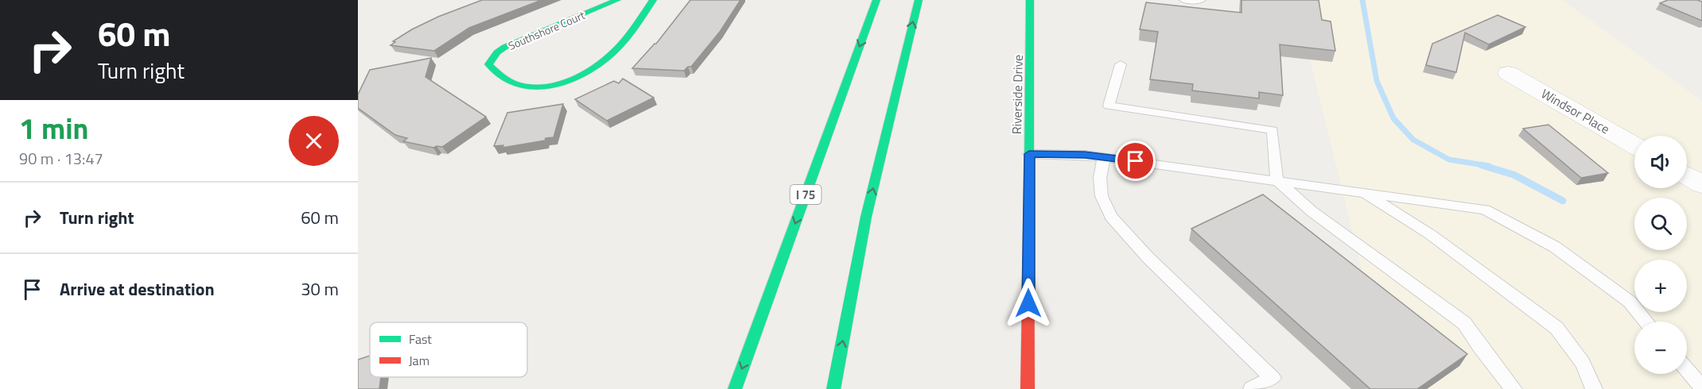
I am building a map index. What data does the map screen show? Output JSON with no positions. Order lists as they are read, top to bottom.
{
  "streets": {
    "main road": ["Southshore Court", "Riverside Drive", "I 75"],
    "street": ["Windsor Place"]
  },
  "legend": ["Fast", "Jam"],
  "page": {
    "turn": ["60 m", "Turn right"],
    "heading": ["1 min", "90 m · 13:47"],
    "map_buttons": ["+", "−"],
    "list": [
      {
        "name": "Turn right",
        "value": "60 m"
      },
      {
        "name": "Arrive at destination",
        "value": "30 m"
      }
    ]
  }
}
